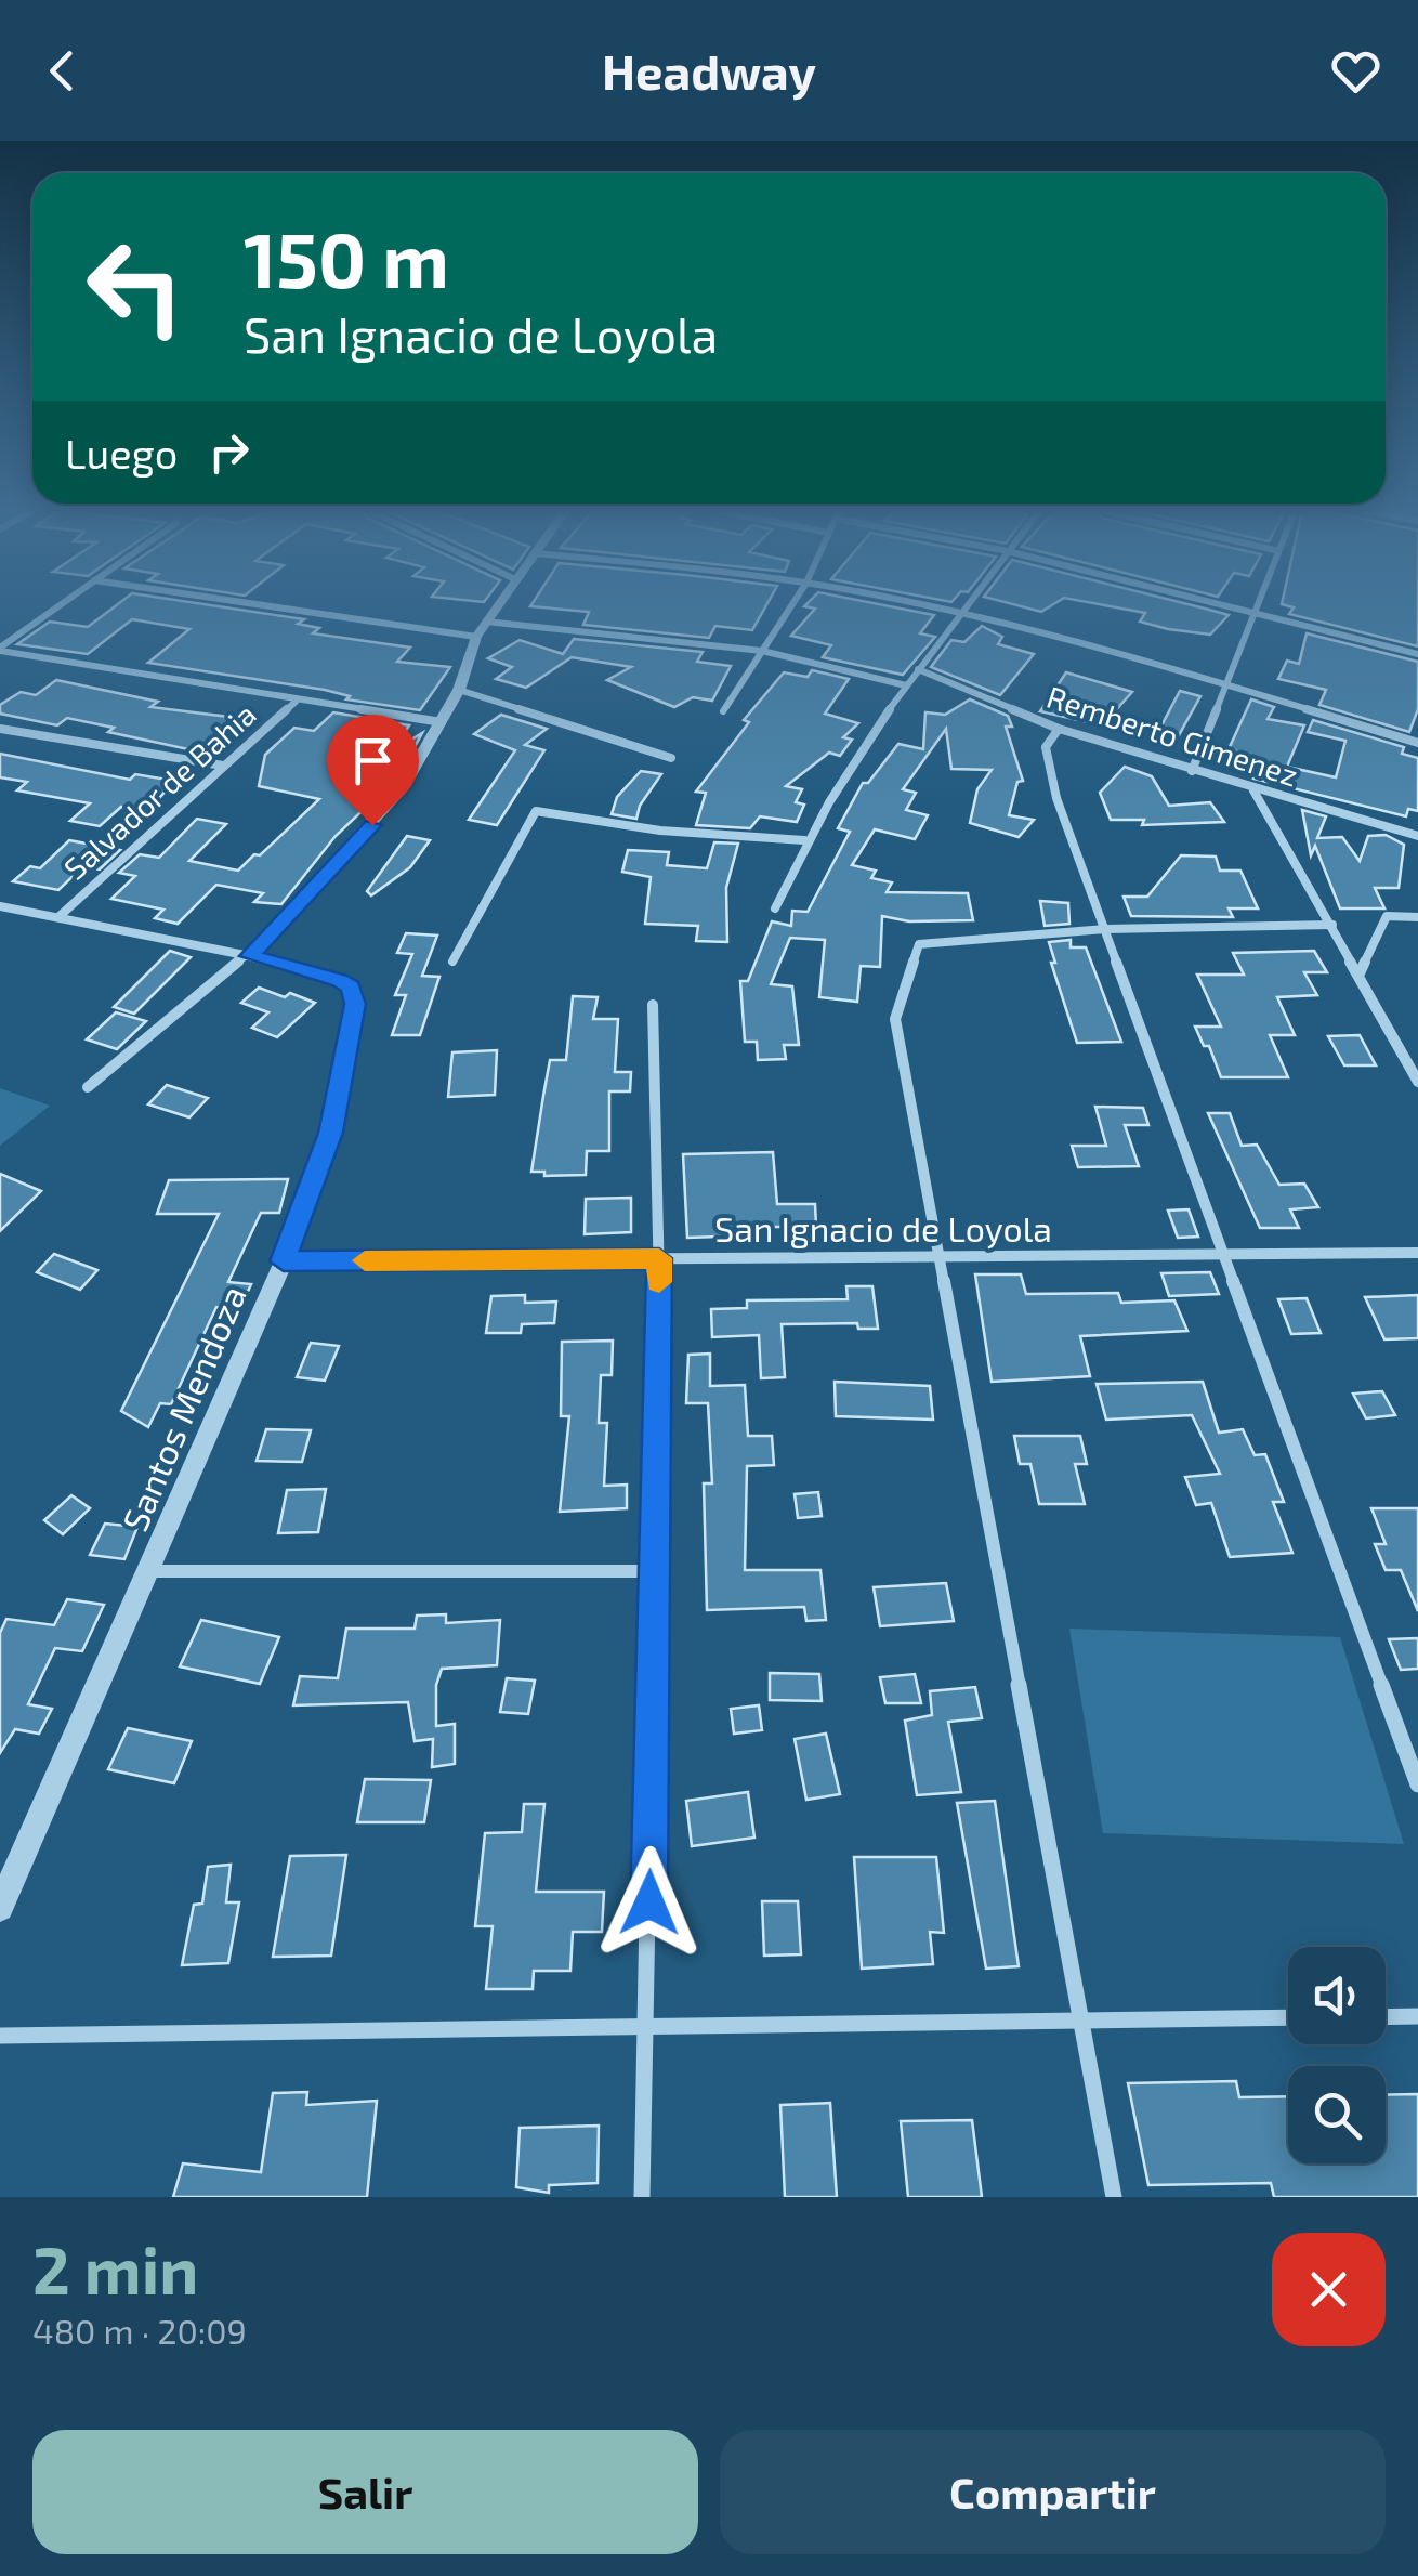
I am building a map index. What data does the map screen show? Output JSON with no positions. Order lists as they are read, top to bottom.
{
  "streets": {
    "street": [
      "Remberto Gimenez",
      "Salvador de Bahia",
      "San Ignacio de Loyola",
      "Santos Mendoza"
    ]
  },
  "crossings": [
    ["San Ignacio de Loyola", "Santos Mendoza"]
  ],
  "page": {
    "header": "Headway",
    "turn": ["150 m", "San Ignacio de Loyola"],
    "then": "Luego",
    "heading": ["2 min", "480 m · 20:09"],
    "buttons": ["Salir", "Compartir"]
  }
}
